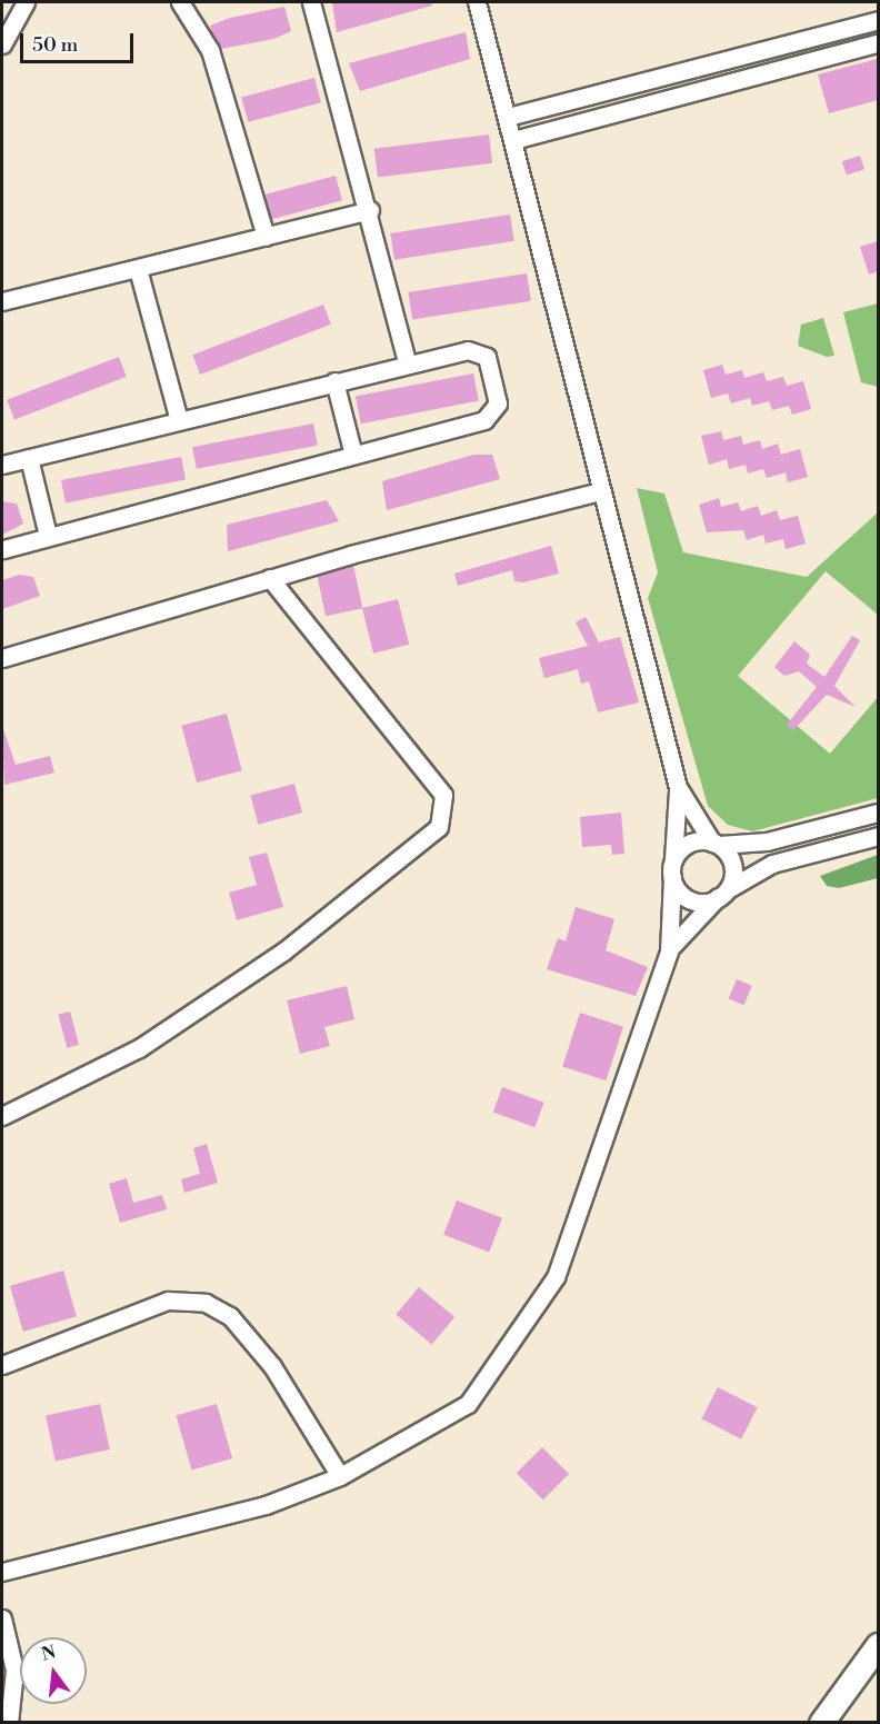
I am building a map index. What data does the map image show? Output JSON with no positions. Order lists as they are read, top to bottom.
{
  "scale_bar": "50 m",
  "north": "top"
}
